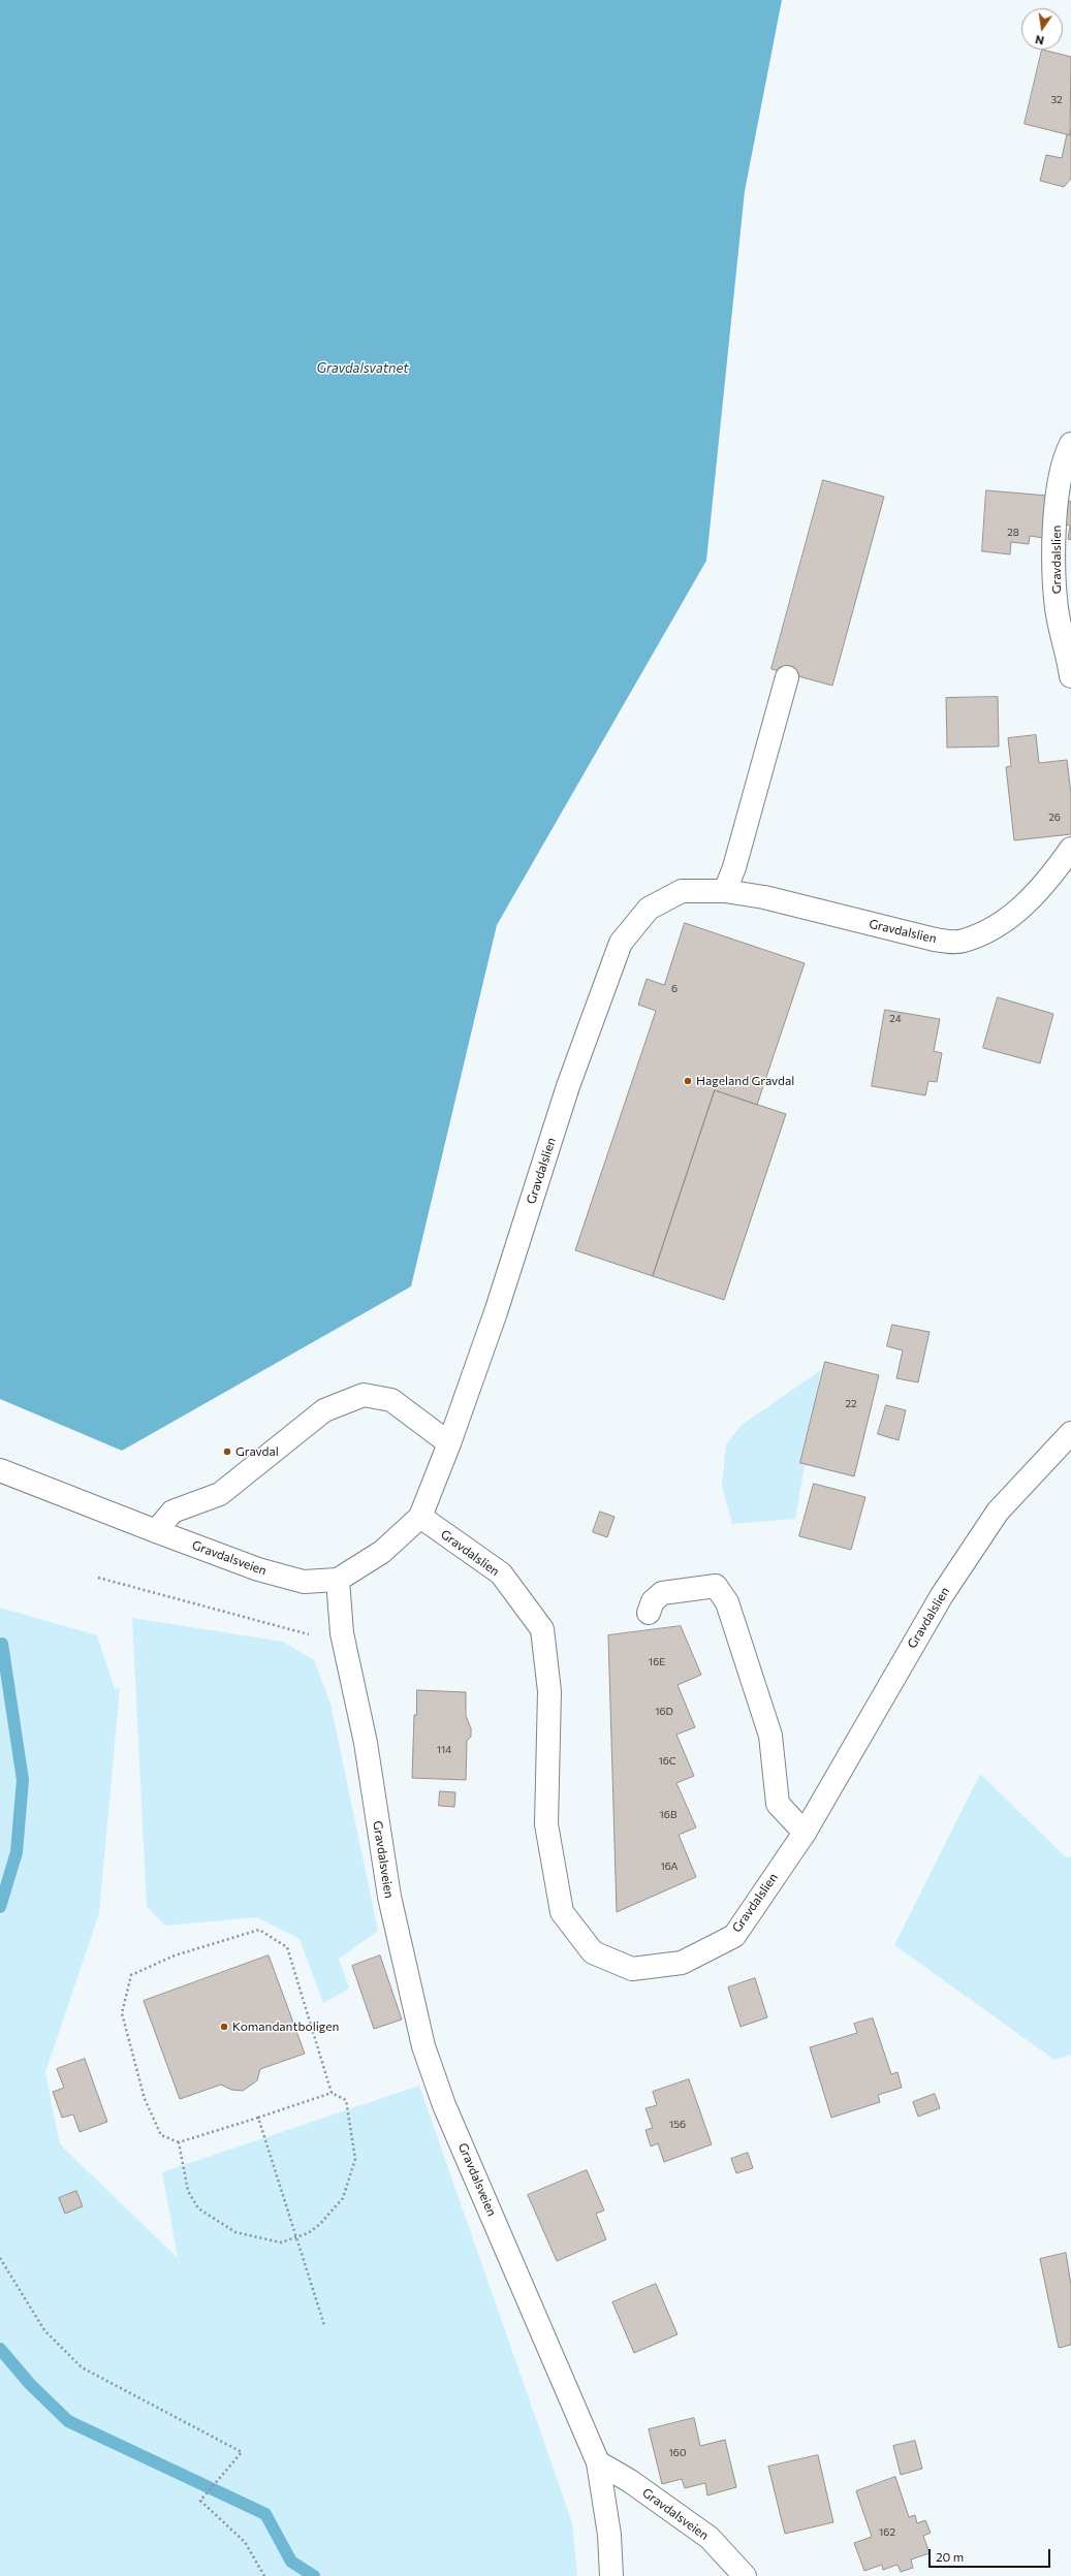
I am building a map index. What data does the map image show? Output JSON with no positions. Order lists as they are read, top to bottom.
{
  "streets": {
    "street": ["Gravdalslien", "Gravdalsveien"]
  },
  "crossings": [
    ["Gravdalslien", "Gravdalsveien"]
  ],
  "water": ["Gravdalsvatnet"],
  "places": ["Hageland Gravdal", "Gravdal", "Komandantboligen"],
  "house_numbers": [
    "32",
    "28",
    "26",
    "6",
    "24",
    "22",
    "16E",
    "16D",
    "114",
    "16C",
    "16B",
    "16A",
    "156",
    "160",
    "162"
  ],
  "scale_bar": "20 m",
  "north": "bottom"
}
